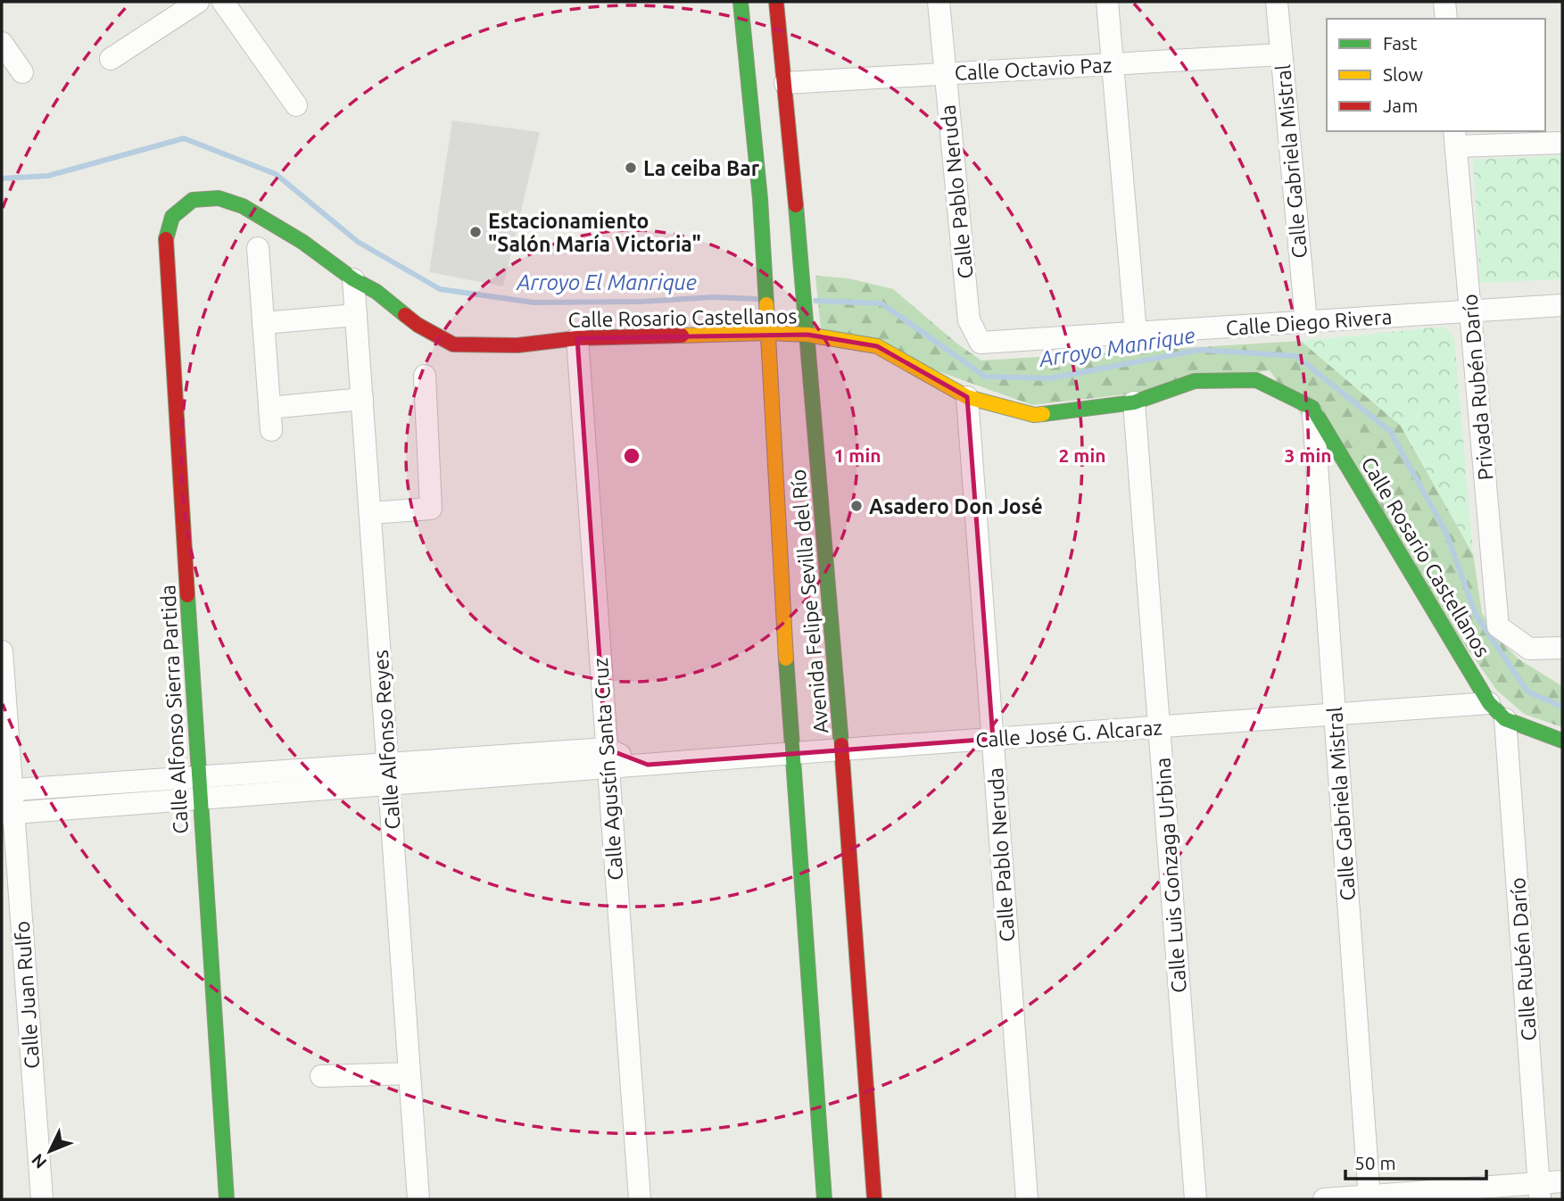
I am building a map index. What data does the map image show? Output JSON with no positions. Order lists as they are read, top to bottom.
{
  "streets": {
    "street": [
      "Calle Octavio Paz",
      "Calle Gabriela Mistral",
      "Calle Pablo Neruda",
      "Calle Rosario Castellanos",
      "Calle Diego Rivera",
      "Privada Rubén Darío",
      "Avenida Felipe Sevilla del Río",
      "Calle Alfonso Sierra Partida",
      "Calle José G. Alcaraz",
      "Calle Alfonso Reyes",
      "Calle Agustín Santa Cruz",
      "Calle Luis Gonzaga Urbina",
      "Calle Rubén Darío",
      "Calle Juan Rulfo"
    ]
  },
  "crossings": [
    ["Calle Octavio Paz", "Calle Gabriela Mistral"],
    ["Calle Octavio Paz", "Calle Pablo Neruda"],
    ["Calle Octavio Paz", "Avenida Felipe Sevilla del Río"],
    ["Calle Gabriela Mistral", "Calle Rosario Castellanos"],
    ["Calle Gabriela Mistral", "Calle Diego Rivera"],
    ["Calle Gabriela Mistral", "Calle José G. Alcaraz"],
    ["Calle Pablo Neruda", "Calle Rosario Castellanos"],
    ["Calle Pablo Neruda", "Calle Diego Rivera"],
    ["Calle Pablo Neruda", "Calle José G. Alcaraz"],
    ["Calle Rosario Castellanos", "Avenida Felipe Sevilla del Río"],
    ["Calle Rosario Castellanos", "Calle Alfonso Sierra Partida"],
    ["Calle Rosario Castellanos", "Calle José G. Alcaraz"],
    ["Calle Rosario Castellanos", "Calle Alfonso Reyes"],
    ["Calle Rosario Castellanos", "Calle Agustín Santa Cruz"],
    ["Calle Rosario Castellanos", "Calle Luis Gonzaga Urbina"],
    ["Calle Rosario Castellanos", "Calle Rubén Darío"],
    ["Calle Diego Rivera", "Privada Rubén Darío"],
    ["Avenida Felipe Sevilla del Río", "Calle José G. Alcaraz"],
    ["Calle José G. Alcaraz", "Calle Alfonso Reyes"],
    ["Calle José G. Alcaraz", "Calle Agustín Santa Cruz"],
    ["Calle José G. Alcaraz", "Calle Luis Gonzaga Urbina"]
  ],
  "water": ["Arroyo El Manrique", "Arroyo Manrique"],
  "places": ["La ceiba Bar", "Estacionamiento \"Salón María Victoria\"", "Asadero Don José"],
  "legend": ["Fast", "Slow", "Jam"],
  "scale_bar": "50 m",
  "north": "bottom left",
  "rings": ["1 min", "2 min", "3 min"]
}
